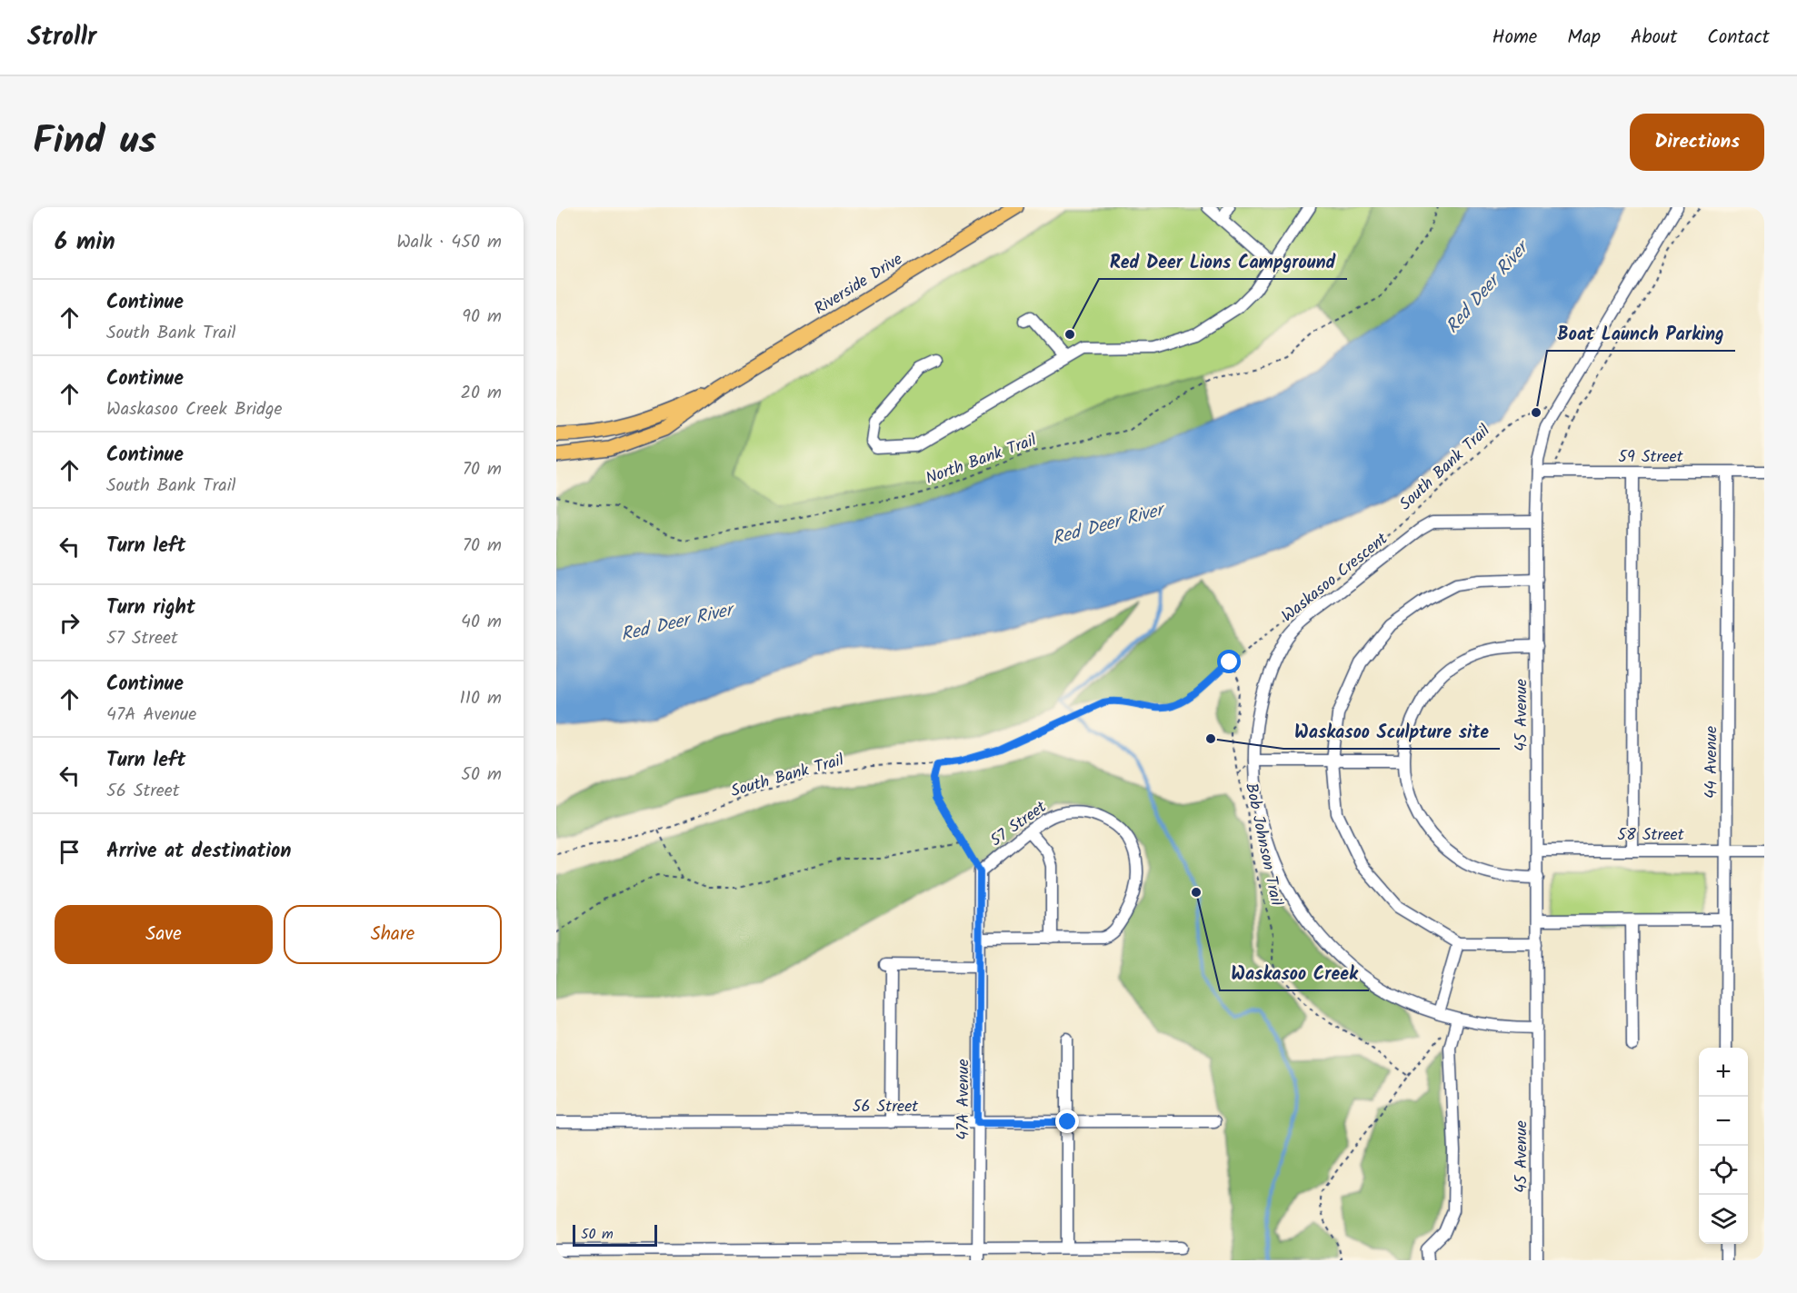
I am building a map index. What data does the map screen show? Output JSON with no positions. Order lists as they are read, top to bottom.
{
  "streets": {
    "main road": ["Riverside Drive"],
    "street": [
      "59 Street",
      "Waskasoo Crescent",
      "45 Avenue",
      "44 Avenue",
      "57 Street",
      "58 Street",
      "47A Avenue",
      "56 Street"
    ],
    "path": ["North Bank Trail", "South Bank Trail", "Bob Johnson Trail"]
  },
  "crossings": [
    ["59 Street", "45 Avenue"],
    ["59 Street", "44 Avenue"],
    ["South Bank Trail", "Bob Johnson Trail"],
    ["Waskasoo Crescent", "45 Avenue"],
    ["45 Avenue", "58 Street"],
    ["44 Avenue", "58 Street"],
    ["57 Street", "47A Avenue"],
    ["47A Avenue", "56 Street"]
  ],
  "water": ["Red Deer River"],
  "places": [
    "Red Deer Lions Campground",
    "Boat Launch Parking",
    "Waskasoo Sculpture site",
    "Waskasoo Creek"
  ],
  "scale_bar": "50 m",
  "page": {
    "header": "Strollr",
    "nav": [
      "Home",
      "Map",
      "About",
      "Contact"
    ],
    "title": "Find us",
    "buttons": [
      "Directions",
      ["Save", "Share"]
    ],
    "heading": ["6 min", "Walk · 450 m"],
    "list": [
      ["Continue", "South Bank Trail", "90 m"],
      ["Continue", "Waskasoo Creek Bridge", "20 m"],
      ["Continue", "South Bank Trail", "70 m"],
      ["Turn left", "70 m"],
      ["Turn right", "57 Street", "40 m"],
      ["Continue", "47A Avenue", "110 m"],
      ["Turn left", "56 Street", "50 m"],
      "Arrive at destination"
    ],
    "map_buttons": ["+", "−"],
    "scale": "50 m"
  }
}
